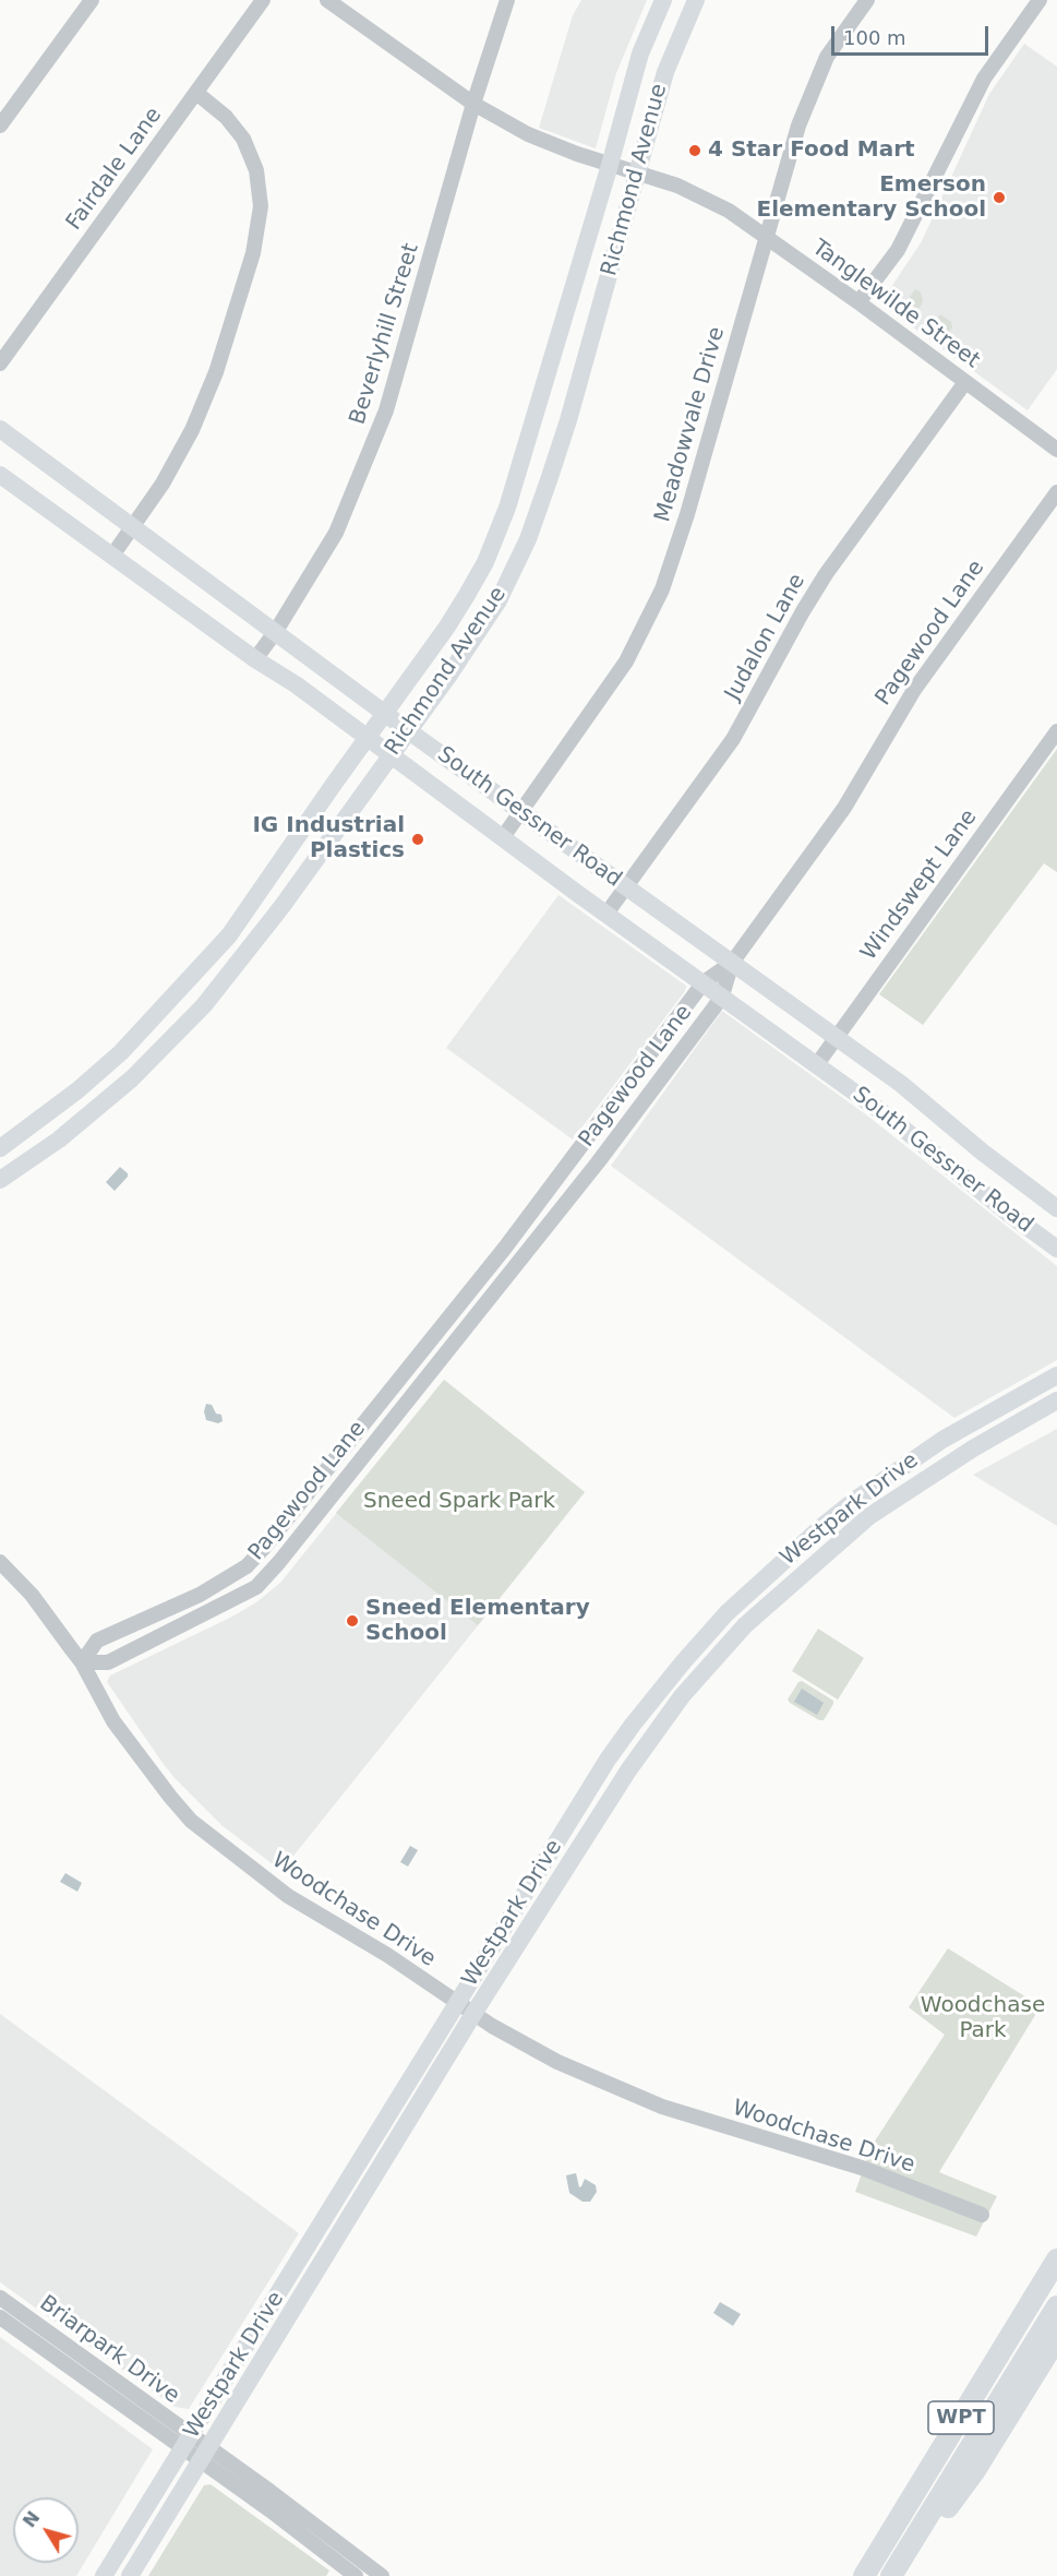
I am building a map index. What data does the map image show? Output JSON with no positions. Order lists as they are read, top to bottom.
{
  "streets": {
    "highway": ["WPT"],
    "main road": ["Richmond Avenue", "South Gessner Road", "Westpark Drive"],
    "street": [
      "Fairdale Lane",
      "Tanglewilde Street",
      "Beverlyhill Street",
      "Meadowvale Drive",
      "Pagewood Lane",
      "Judalon Lane",
      "Windswept Lane",
      "Woodchase Drive",
      "Briarpark Drive"
    ]
  },
  "crossings": [
    ["Richmond Avenue", "Tanglewilde Street"],
    ["Richmond Avenue", "South Gessner Road"],
    ["Tanglewilde Street", "Beverlyhill Street"],
    ["Tanglewilde Street", "Meadowvale Drive"],
    ["Tanglewilde Street", "Judalon Lane"],
    ["Beverlyhill Street", "South Gessner Road"],
    ["Meadowvale Drive", "South Gessner Road"],
    ["Pagewood Lane", "South Gessner Road"],
    ["Pagewood Lane", "Woodchase Drive"],
    ["Judalon Lane", "South Gessner Road"],
    ["South Gessner Road", "Windswept Lane"],
    ["Westpark Drive", "Woodchase Drive"],
    ["Westpark Drive", "Briarpark Drive"]
  ],
  "parks": ["Sneed Spark Park", "Woodchase Park"],
  "places": [
    "4 Star Food Mart",
    "Emerson Elementary School",
    "IG Industrial Plastics",
    "Sneed Elementary School"
  ],
  "scale_bar": "100 m",
  "north": "top left"
}
